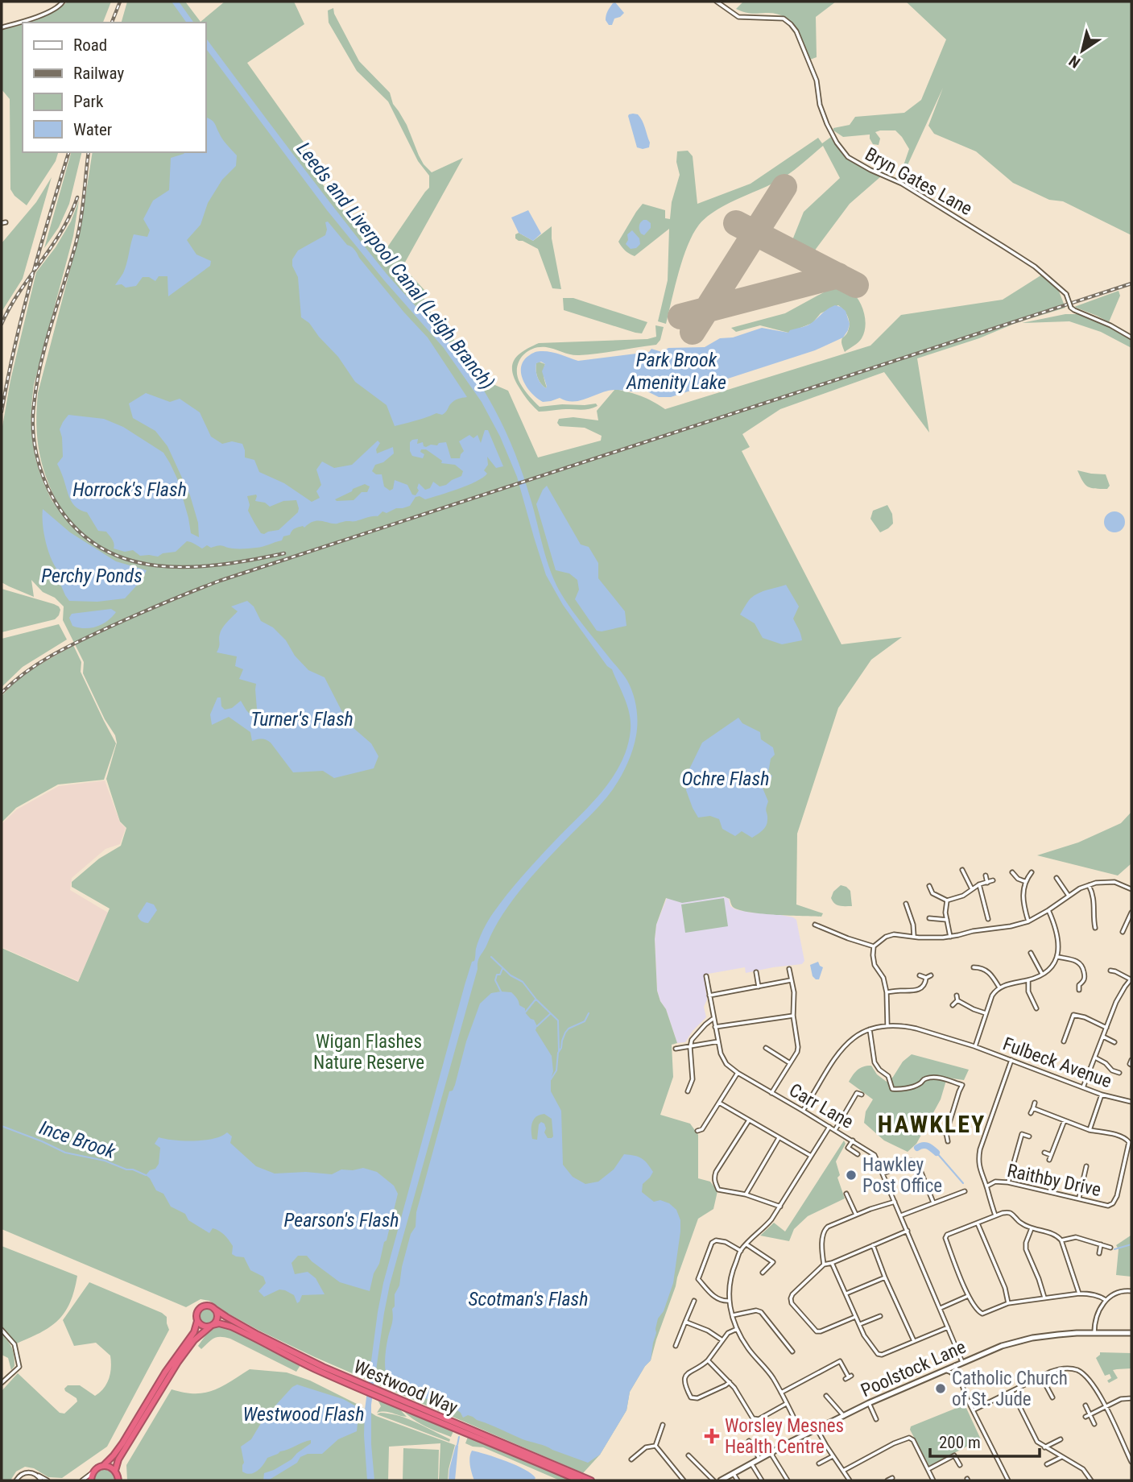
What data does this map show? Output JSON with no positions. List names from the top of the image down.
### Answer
{
  "streets": {
    "highway": ["Westwood Way"],
    "main road": ["Poolstock Lane"],
    "street": [
      "Bryn Gates Lane",
      "Fulbeck Avenue",
      "Carr Lane",
      "Raithby Drive"
    ]
  },
  "crossings": [
    ["Fulbeck Avenue", "Carr Lane"],
    ["Carr Lane", "Poolstock Lane"]
  ],
  "districts": ["HAWKLEY"],
  "water": [
    "Leeds and Liverpool Canal (Leigh Branch)",
    "Park Brook Amenity Lake",
    "Horrock's Flash",
    "Perchy Ponds",
    "Turner's Flash",
    "Ochre Flash",
    "Ince Brook",
    "Pearson's Flash",
    "Scotman's Flash",
    "Westwood Flash"
  ],
  "parks": ["Wigan Flashes Nature Reserve"],
  "places": {
    "other": ["Hawkley Post Office", "Catholic Church of St. Jude"],
    "health": ["Worsley Mesnes Health Centre"]
  },
  "legend": [
    "Road",
    "Railway",
    "Park",
    "Water"
  ],
  "scale_bar": "200 m",
  "north": "bottom left"
}
